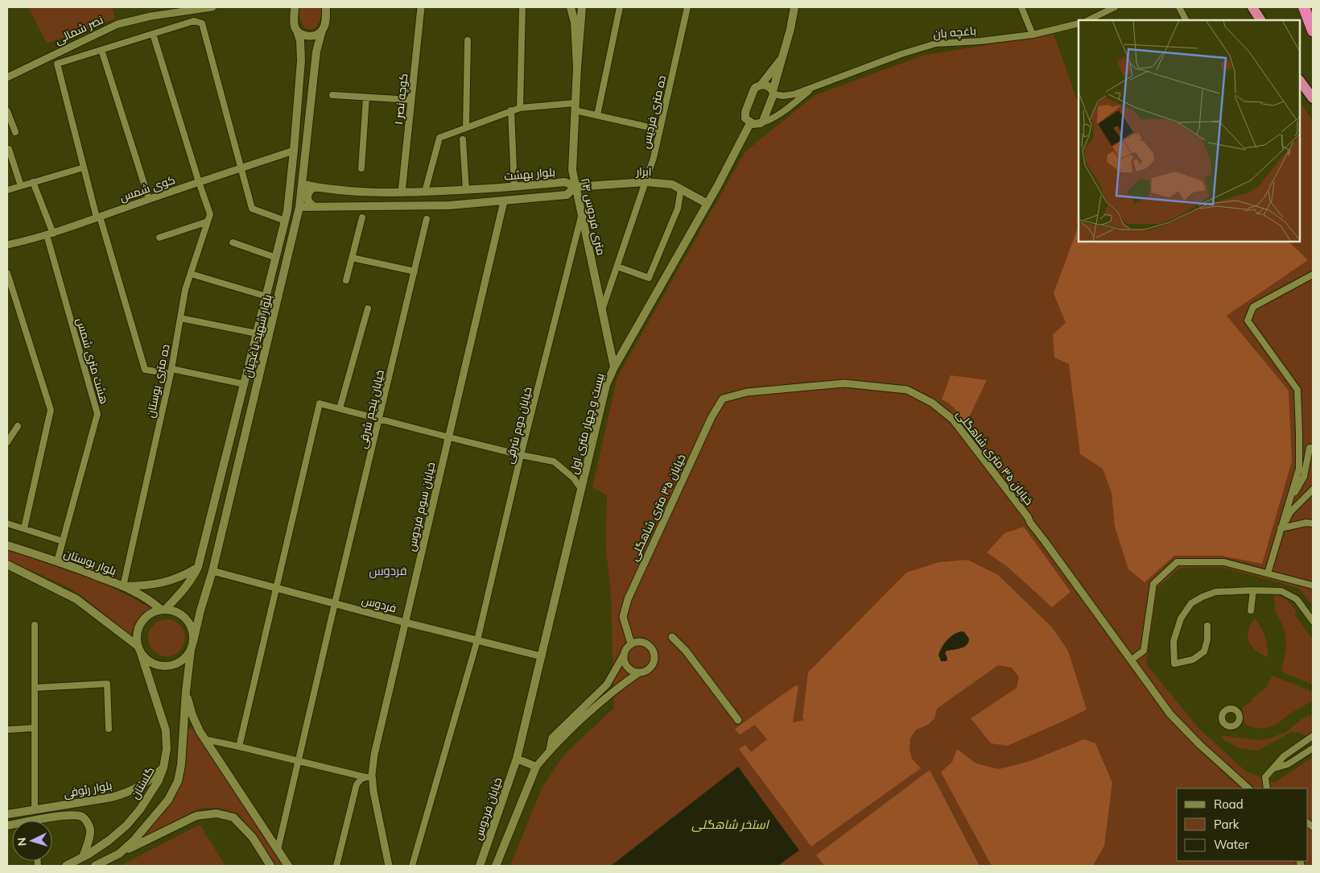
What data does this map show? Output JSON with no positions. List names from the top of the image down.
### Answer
{
  "streets": {
    "main road": [
      "ابرار",
      "بلوار بهشت",
      "۲۴ متری فردوس",
      "بلوار شهید یاغچیان",
      "بیست و چهار متری اول",
      "بلوار بوستان",
      "گلستان",
      "بلوار رئوفی",
      "خیابان فردوس"
    ],
    "street": [
      "نصر شمالی",
      "باغچه بان",
      "کوچه نصر ۱",
      "ده متری فردیس",
      "کوی شمس",
      "هشت متری شمس",
      "ده متری بوستان",
      "خیابان پنجم شرقی",
      "خیابان دوم شرقی",
      "خیابان ۳۵ متری شاهگلی",
      "خیابان سوم فردوس",
      "فردوس"
    ]
  },
  "crossings": [
    ["کوچه نصر ۱", "بلوار بهشت"],
    ["ده متری فردیس", "ابرار"],
    ["ده متری فردیس", "۲۴ متری فردوس"],
    ["ابرار", "بلوار بهشت"],
    ["ابرار", "۲۴ متری فردوس"],
    ["ابرار", "بیست و چهار متری اول"],
    ["بلوار بهشت", "۲۴ متری فردوس"],
    ["بلوار بهشت", "بلوار شهید یاغچیان"],
    ["کوی شمس", "بلوار شهید یاغچیان"],
    ["کوی شمس", "هشت متری شمس"],
    ["کوی شمس", "ده متری بوستان"],
    ["۲۴ متری فردوس", "بیست و چهار متری اول"],
    ["۲۴ متری فردوس", "خیابان دوم شرقی"],
    ["بلوار شهید یاغچیان", "بلوار بوستان"],
    ["بلوار شهید یاغچیان", "فردوس"],
    ["بلوار شهید یاغچیان", "گلستان"],
    ["هشت متری شمس", "بلوار بوستان"],
    ["ده متری بوستان", "بلوار بوستان"],
    ["خیابان پنجم شرقی", "فردوس"],
    ["بیست و چهار متری اول", "فردوس"],
    ["بیست و چهار متری اول", "خیابان فردوس"],
    ["خیابان دوم شرقی", "فردوس"],
    ["خیابان سوم فردوس", "فردوس"],
    ["بلوار بوستان", "گلستان"],
    ["گلستان", "بلوار رئوفی"]
  ],
  "districts": ["فردوس"],
  "water": ["استخر شاهگلی"],
  "legend": ["Road", "Park", "Water"],
  "north": "left"
}
